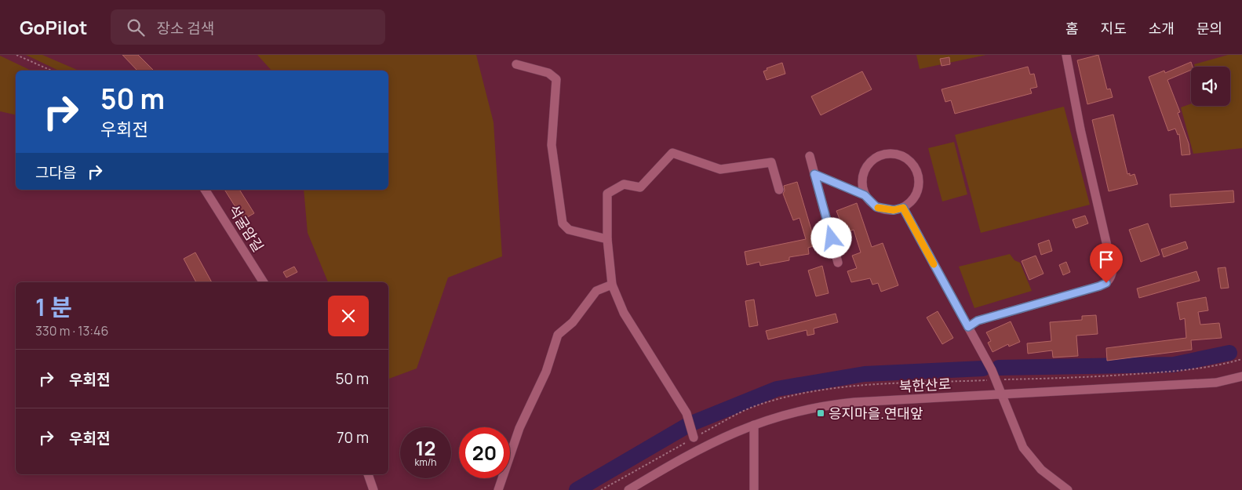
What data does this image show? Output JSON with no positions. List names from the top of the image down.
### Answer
{
  "streets": {
    "street": ["석굴암길", "북한산로"]
  },
  "places": {
    "transit": ["응지마을.연대앞"]
  },
  "page": {
    "header": "GoPilot",
    "search": "장소 검색",
    "nav": [
      "홈",
      "지도",
      "소개",
      "문의"
    ],
    "turn": ["50 m", "우회전"],
    "then": "그다음",
    "heading": ["1 분", "330 m · 13:46"],
    "list": [
      {
        "name": "우회전",
        "value": "50 m"
      },
      {
        "name": "우회전",
        "value": "70 m"
      }
    ],
    "speed": "12 km/h",
    "limit": "20"
  }
}
